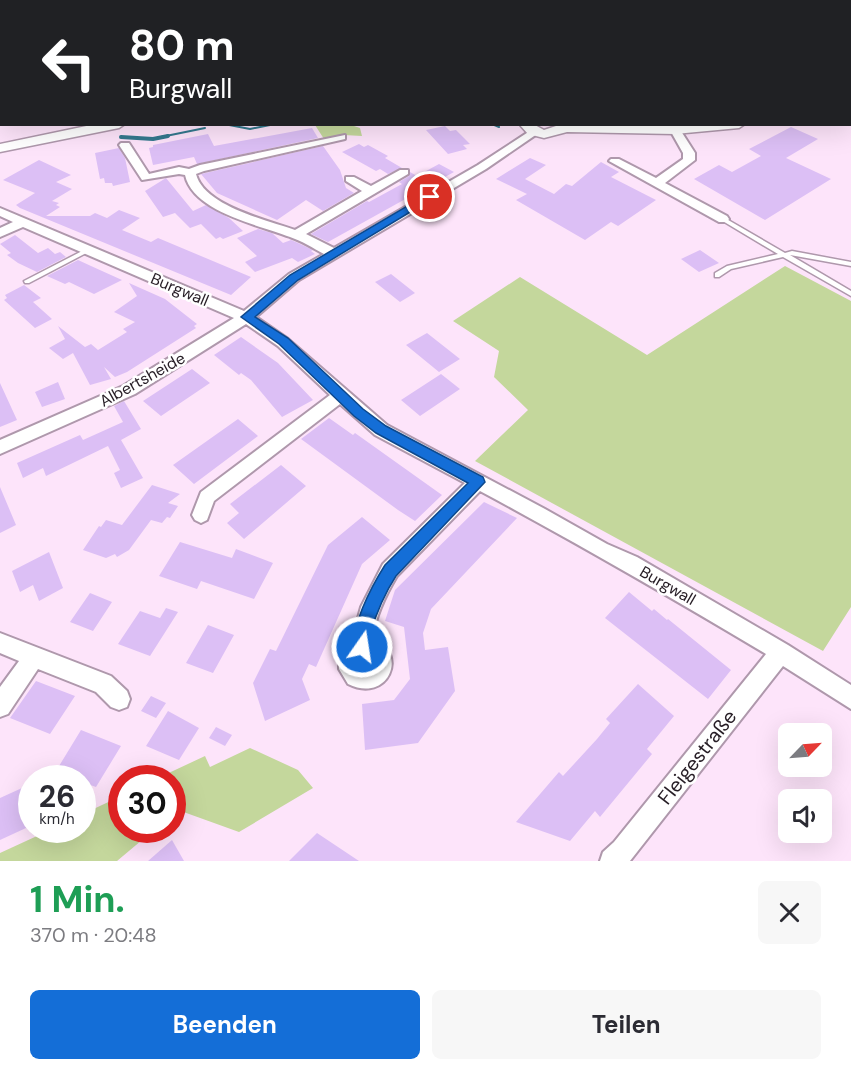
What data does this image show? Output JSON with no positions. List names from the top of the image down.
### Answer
{
  "streets": {
    "street": ["Burgwall", "Albertsheide", "Fleigestraße"]
  },
  "crossings": [
    ["Burgwall", "Albertsheide"],
    ["Burgwall", "Fleigestraße"]
  ],
  "north": "top right",
  "page": {
    "turn": ["80 m", "Burgwall"],
    "speed": "26 km/h",
    "limit": "30",
    "heading": ["1 Min.", "370 m · 20:48"],
    "buttons": ["Beenden", "Teilen"]
  }
}
